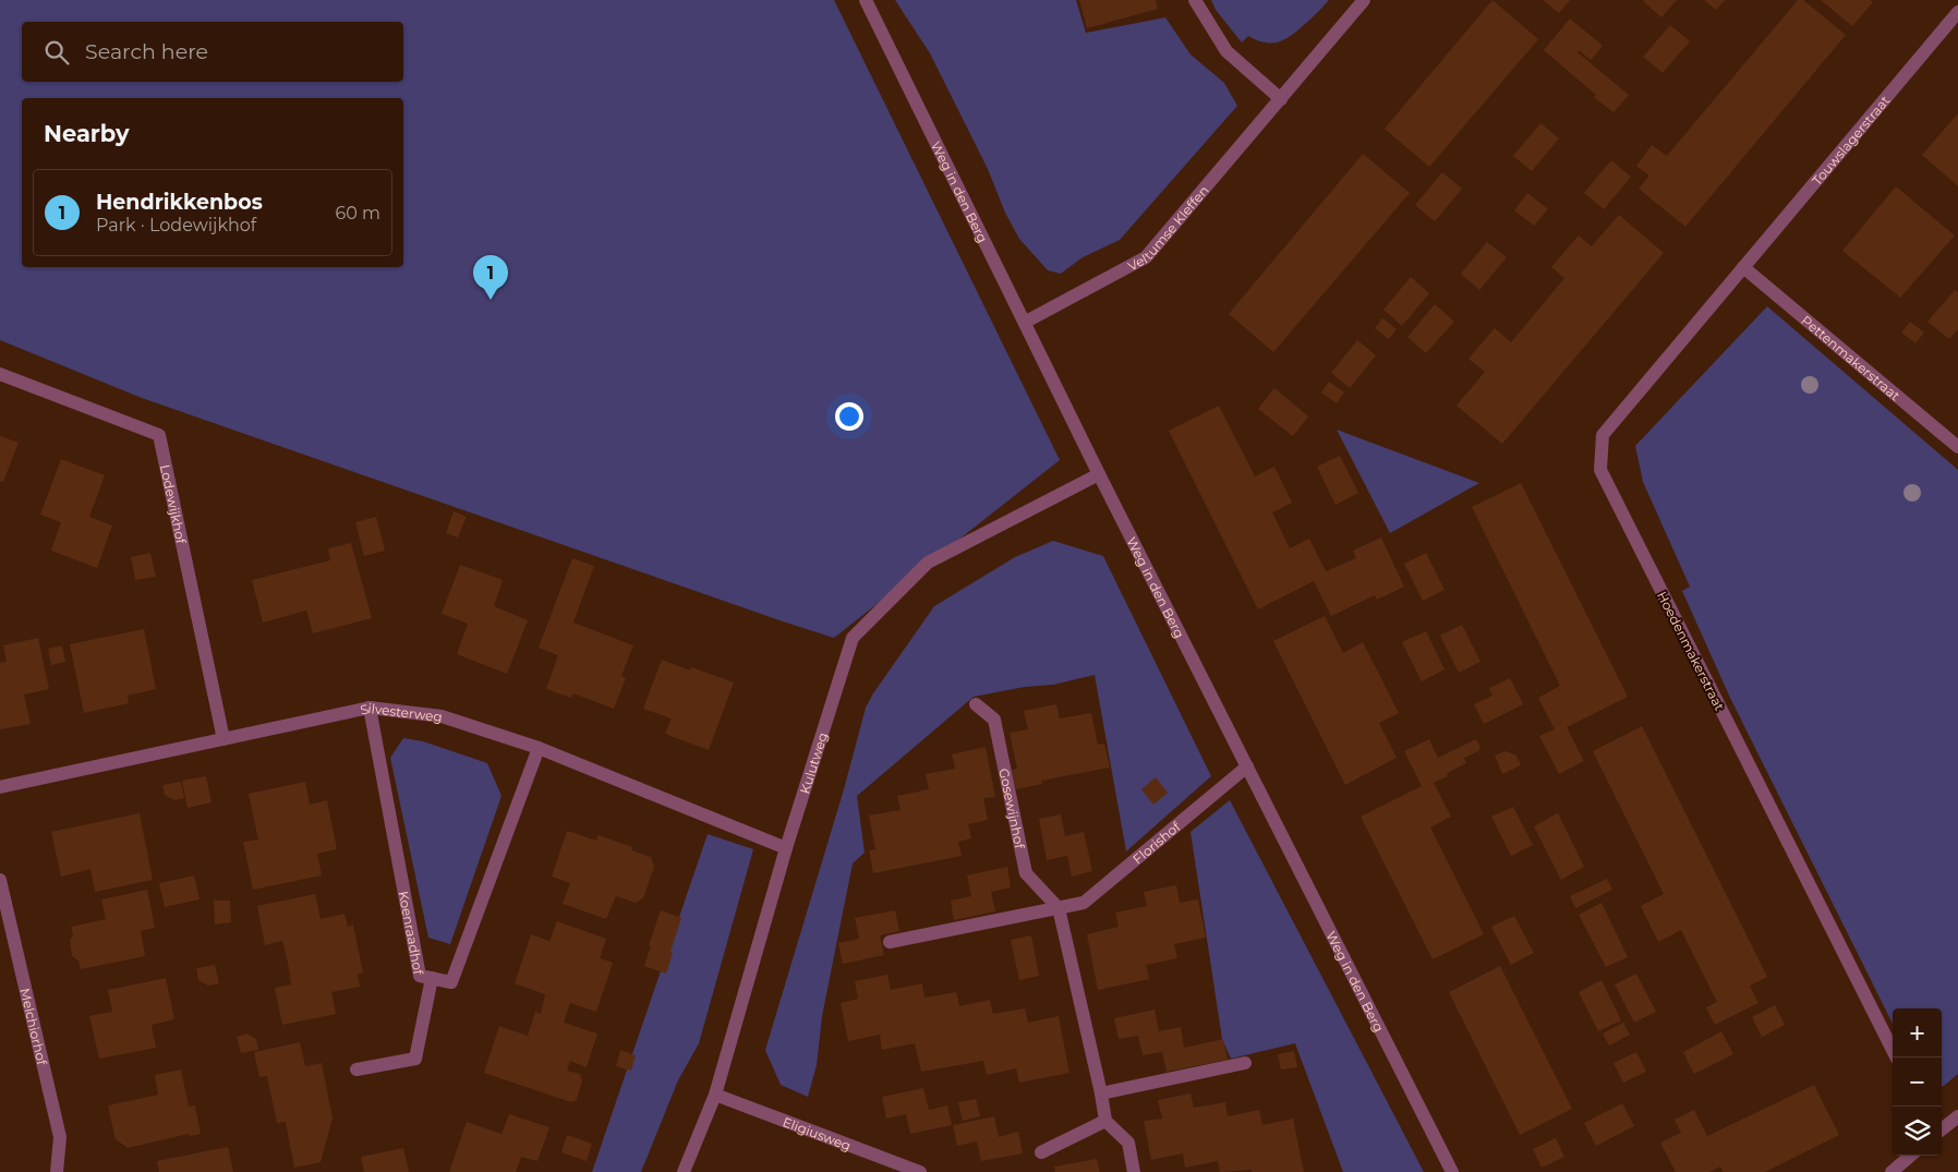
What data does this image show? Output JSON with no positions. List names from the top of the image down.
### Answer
{
  "streets": {
    "street": [
      "Touwslagerstraat",
      "Weg in den Berg",
      "Veltumse Kleffen",
      "Pettenmakerstraat",
      "Lodewijkhof",
      "Hoedenmakerstraat",
      "Silvesterweg",
      "Kulutweg",
      "Gosewijnhof",
      "Florishof",
      "Koenraadhof",
      "Melchiorhof",
      "Eligiusweg"
    ]
  },
  "crossings": [
    ["Touwslagerstraat", "Pettenmakerstraat"],
    ["Touwslagerstraat", "Hoedenmakerstraat"],
    ["Weg in den Berg", "Veltumse Kleffen"],
    ["Weg in den Berg", "Kulutweg"],
    ["Weg in den Berg", "Florishof"],
    ["Pettenmakerstraat", "Hoedenmakerstraat"],
    ["Lodewijkhof", "Silvesterweg"],
    ["Silvesterweg", "Kulutweg"],
    ["Silvesterweg", "Koenraadhof"],
    ["Kulutweg", "Eligiusweg"],
    ["Gosewijnhof", "Florishof"]
  ],
  "page": {
    "search": "Search here",
    "heading": "Nearby",
    "list": [
      {
        "mark": "1",
        "name": "Hendrikkenbos",
        "note": "Park · Lodewijkhof",
        "value": "60 m"
      }
    ],
    "pins": "1",
    "map_buttons": ["+", "−"]
  }
}
